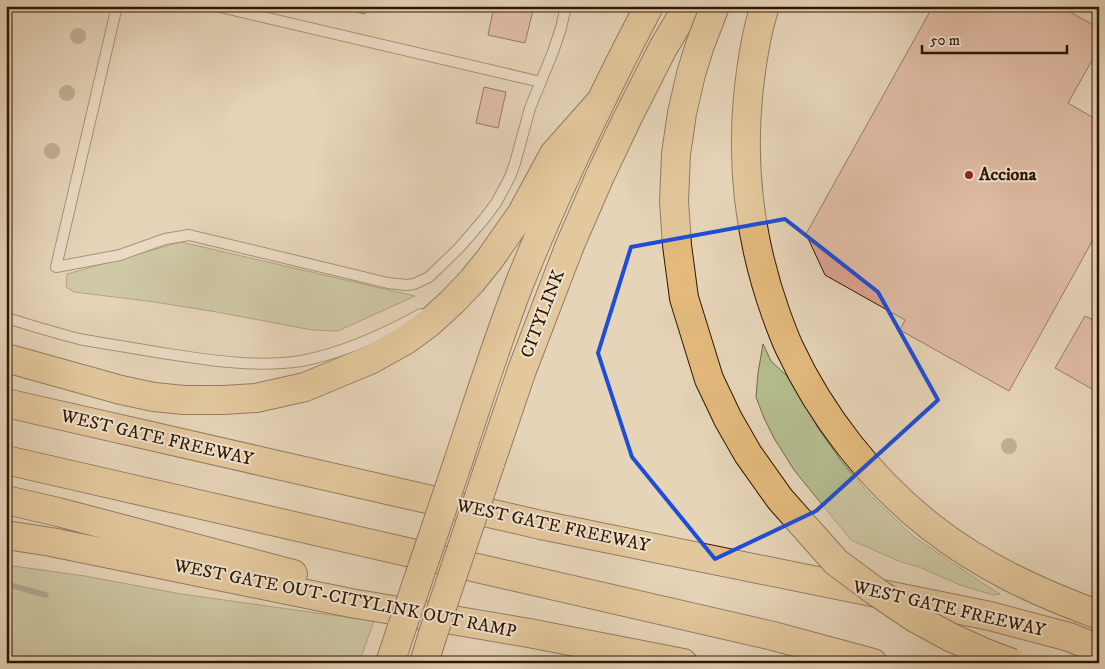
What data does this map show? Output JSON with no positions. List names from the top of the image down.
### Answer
{
  "streets": {
    "highway": ["CITYLINK", "WEST GATE FREEWAY", "WEST GATE OUT-CITYLINK OUT RAMP"]
  },
  "crossings": [
    ["CITYLINK", "WEST GATE OUT-CITYLINK OUT RAMP"]
  ],
  "places": ["Acciona"],
  "scale_bar": "50 m"
}
